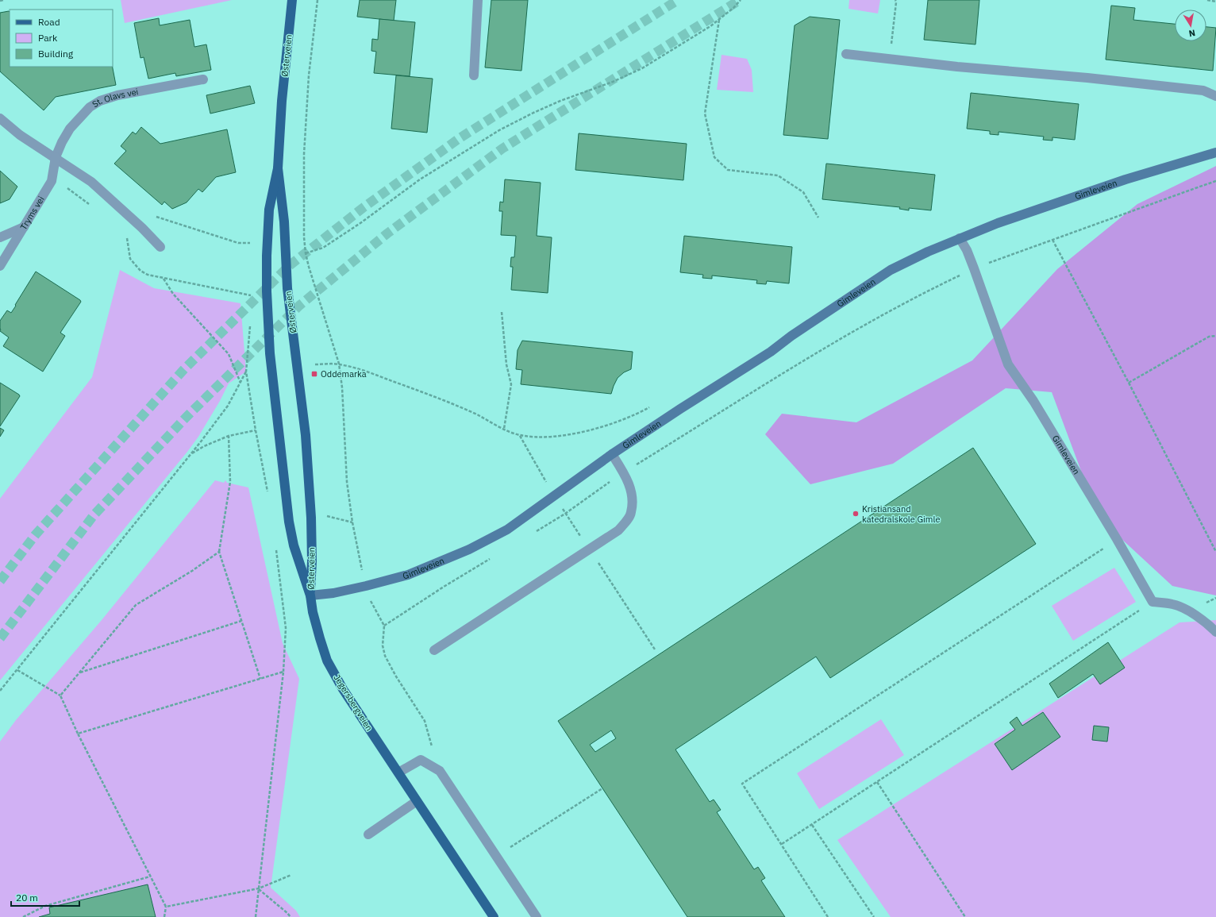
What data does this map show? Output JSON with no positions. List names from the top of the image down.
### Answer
{
  "streets": {
    "main road": ["Østerveien", "Jegersbergveien"],
    "street": ["St. Olavs vei", "Gimleveien", "Tryms vei"]
  },
  "crossings": [
    ["Østerveien", "Gimleveien"],
    ["Østerveien", "Jegersbergveien"],
    ["St. Olavs vei", "Tryms vei"],
    ["Gimleveien", "Jegersbergveien"]
  ],
  "places": {
    "transit": ["Oddemarka"],
    "other": ["Kristiansand katedralskole Gimle"]
  },
  "legend": ["Road", "Park", "Building"],
  "scale_bar": "20 m",
  "north": "bottom"
}
